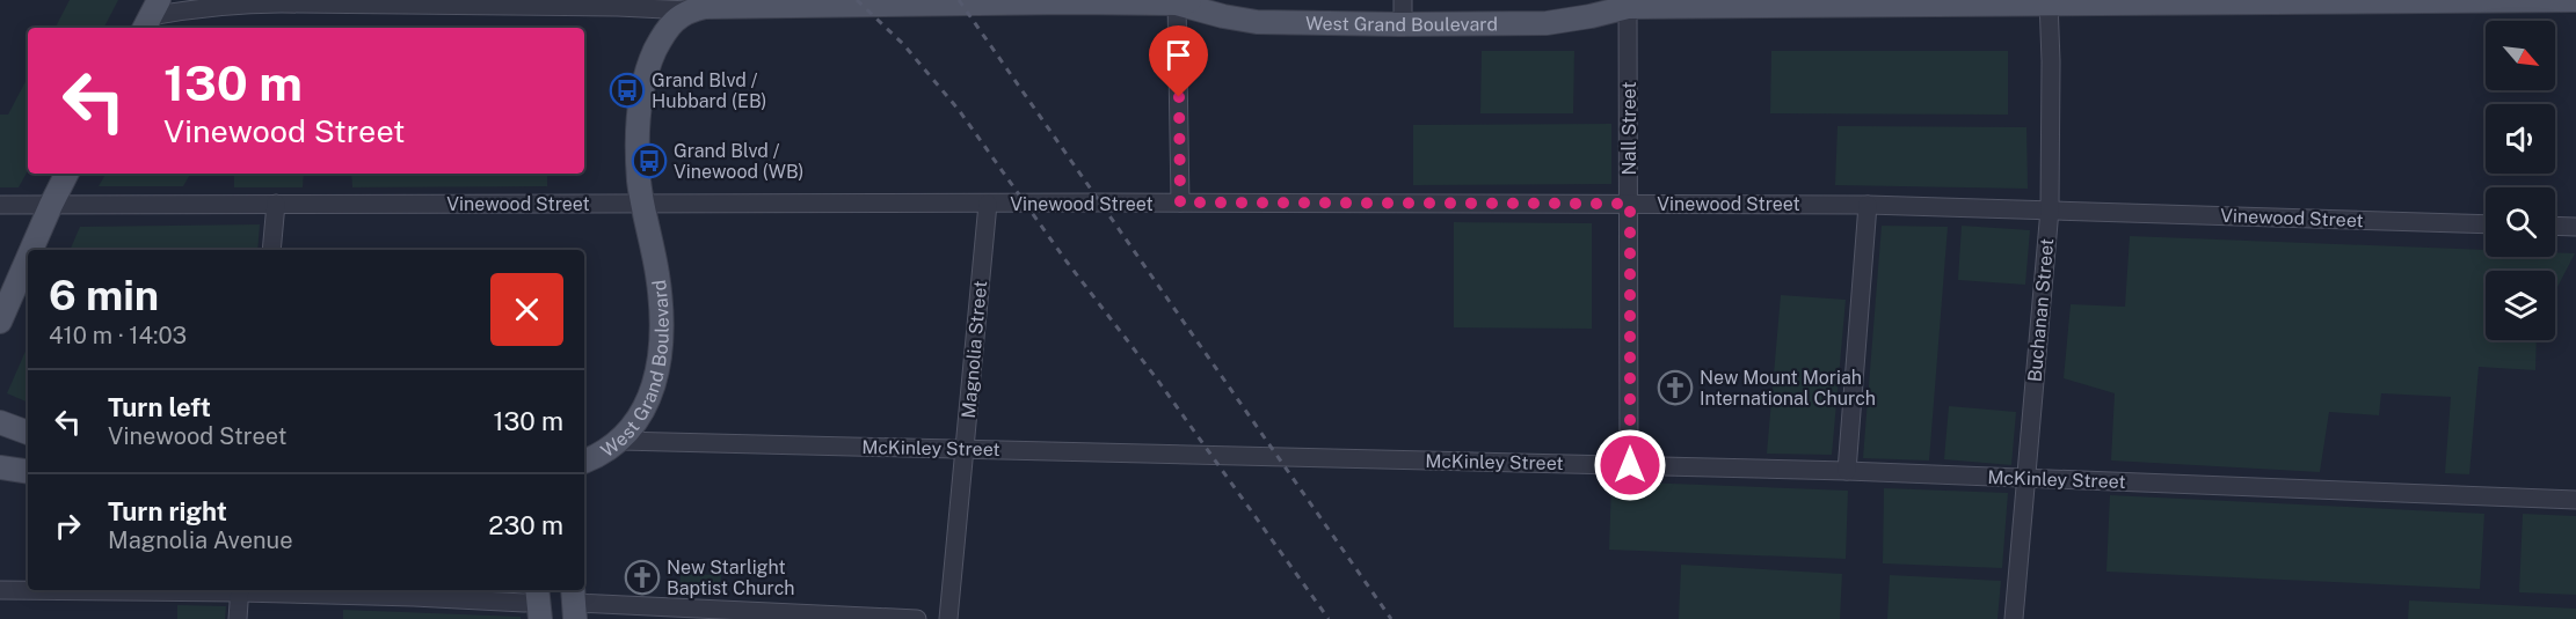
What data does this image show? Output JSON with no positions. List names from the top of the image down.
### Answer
{
  "streets": {
    "main road": ["West Grand Boulevard"],
    "street": [
      "Nall Street",
      "Vinewood Street",
      "Buchanan Street",
      "Magnolia Street",
      "McKinley Street"
    ]
  },
  "crossings": [
    ["West Grand Boulevard", "Nall Street"],
    ["West Grand Boulevard", "Vinewood Street"],
    ["West Grand Boulevard", "Buchanan Street"],
    ["West Grand Boulevard", "McKinley Street"],
    ["Nall Street", "Vinewood Street"],
    ["Nall Street", "McKinley Street"],
    ["Vinewood Street", "Buchanan Street"],
    ["Vinewood Street", "Magnolia Street"],
    ["Buchanan Street", "McKinley Street"],
    ["Magnolia Street", "McKinley Street"]
  ],
  "places": {
    "bus stop": ["Grand Blvd / Hubbard (EB)", "Grand Blvd / Vinewood (WB)"],
    "church": ["New Mount Moriah International Church", "New Starlight Baptist Church"]
  },
  "north": "bottom right",
  "page": {
    "turn": ["130 m", "Vinewood Street"],
    "heading": ["6 min", "410 m · 14:03"],
    "list": [
      {
        "name": "Turn left",
        "note": "Vinewood Street",
        "value": "130 m"
      },
      {
        "name": "Turn right",
        "note": "Magnolia Avenue",
        "value": "230 m"
      }
    ]
  }
}
